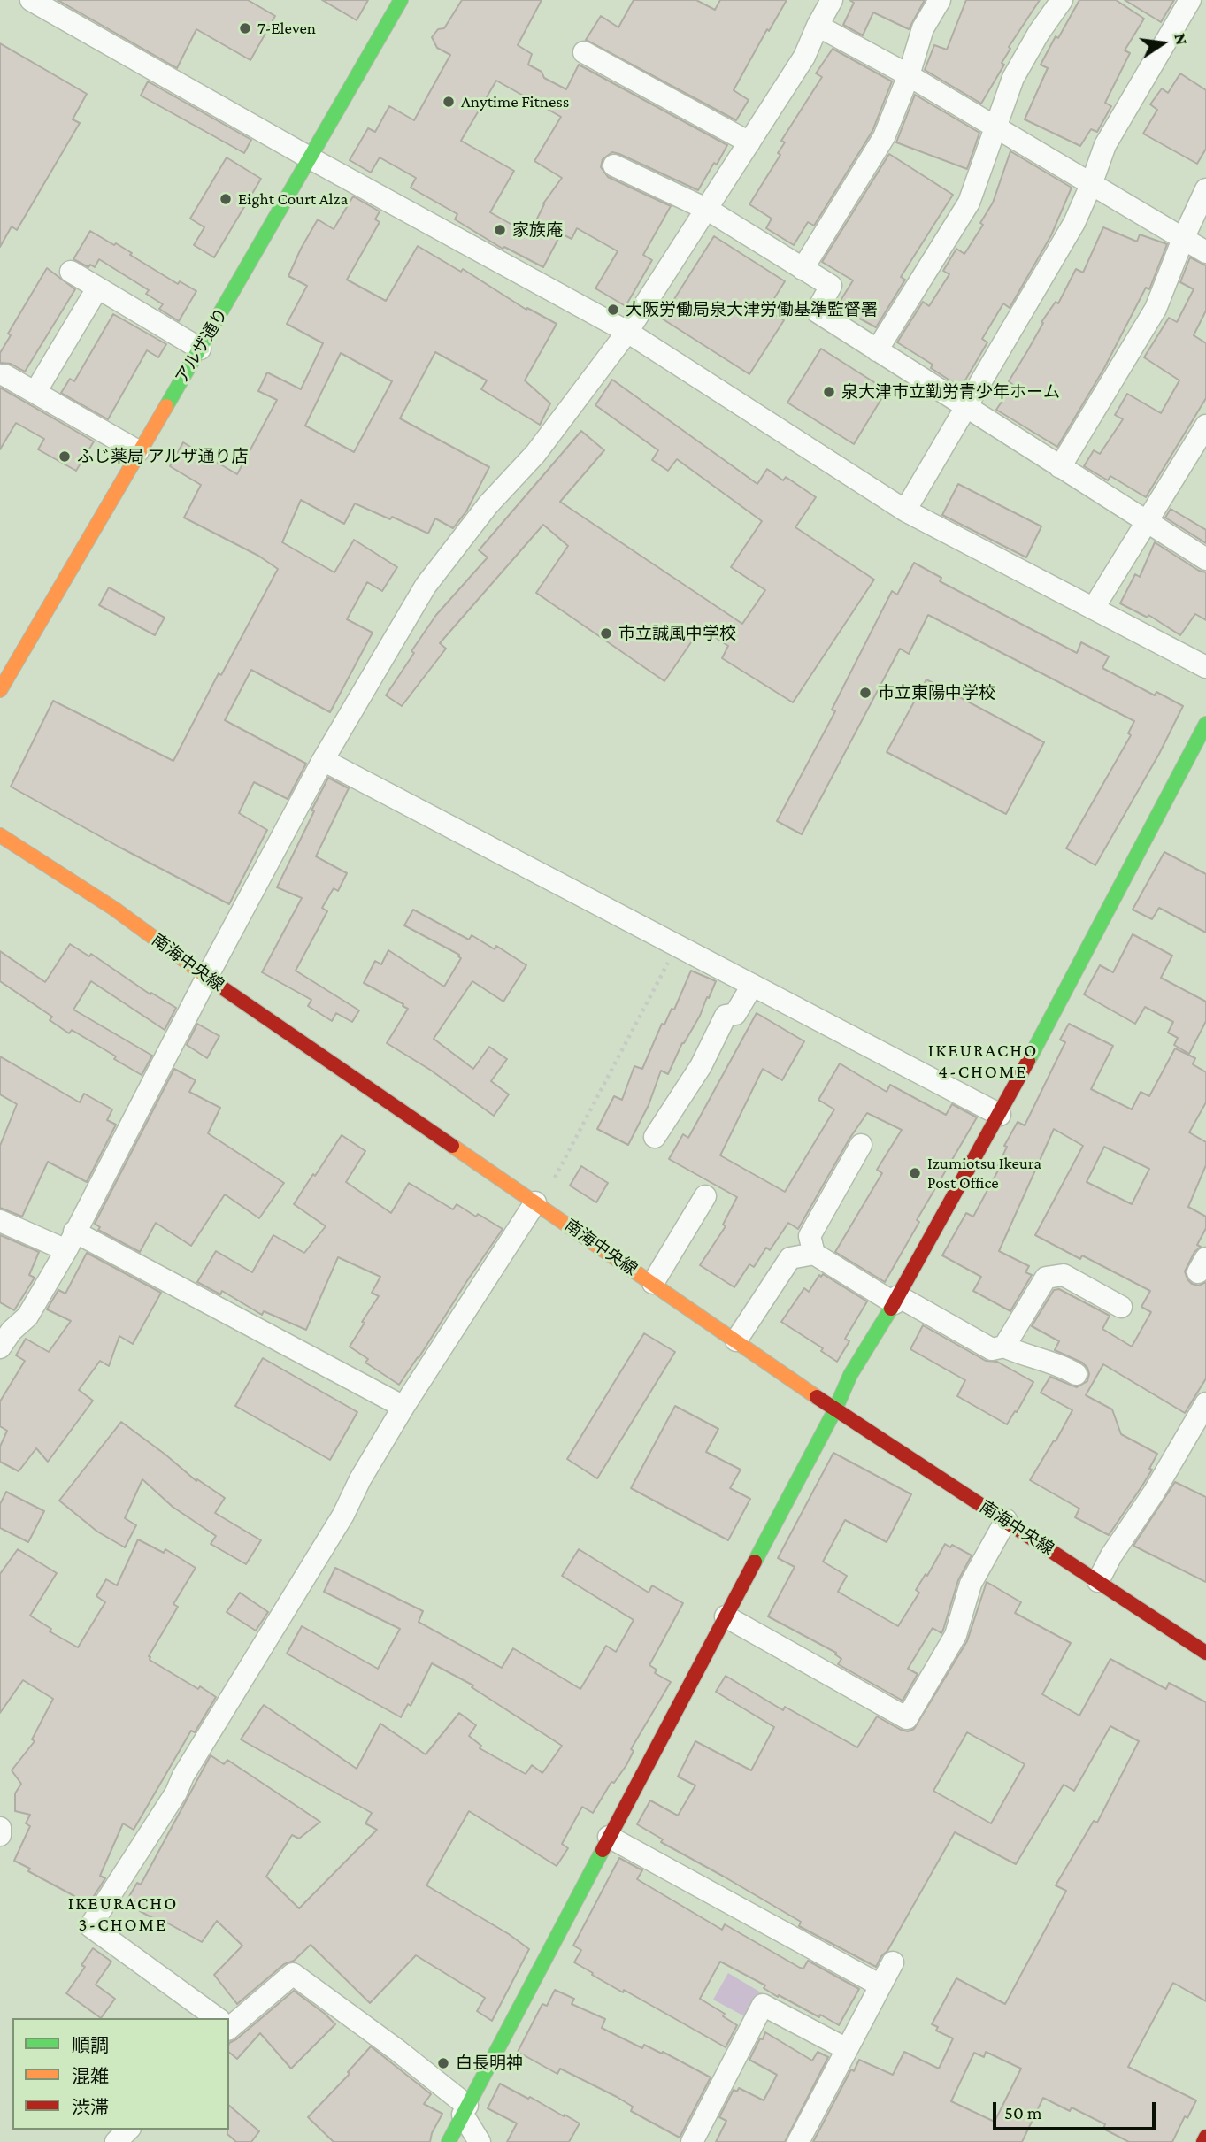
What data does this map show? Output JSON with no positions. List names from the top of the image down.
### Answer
{
  "streets": {
    "street": ["アルザ通り", "南海中央線"]
  },
  "districts": ["IKEURACHO 4-CHOME", "IKEURACHO 3-CHOME"],
  "places": [
    "7-Eleven",
    "Anytime Fitness",
    "Eight Court Alza",
    "家族庵",
    "大阪労働局泉大津労働基準監督署",
    "泉大津市立勤労青少年ホーム",
    "ふじ薬局 アルザ通り店",
    "市立誠風中学校",
    "市立東陽中学校",
    "Izumiotsu Ikeura Post Office",
    "白長明神"
  ],
  "legend": ["順調", "混雑", "渋滞"],
  "scale_bar": "50 m",
  "north": "right"
}
